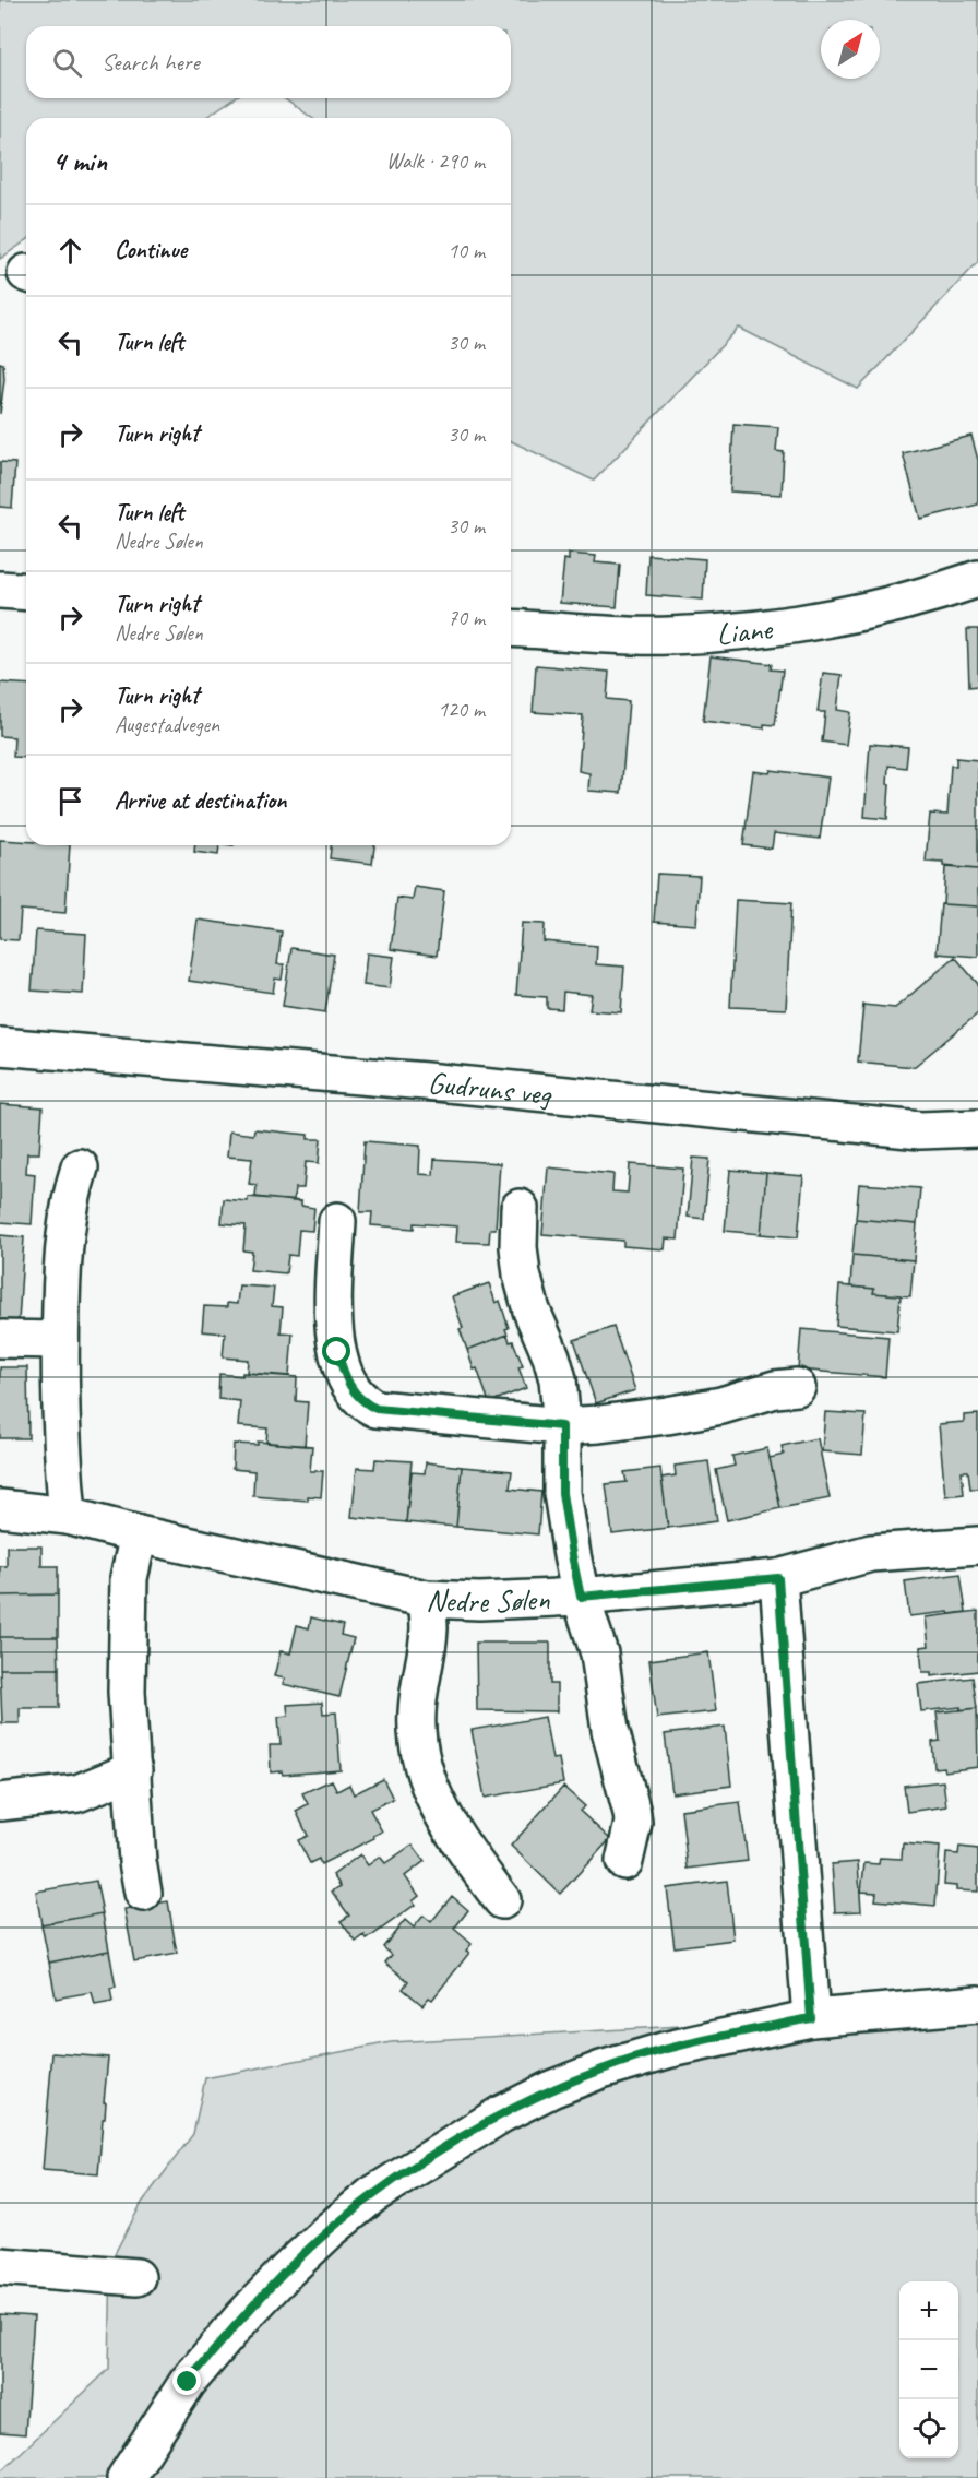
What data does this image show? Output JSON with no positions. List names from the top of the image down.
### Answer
{
  "streets": {
    "street": ["Liane", "Gudruns veg", "Nedre Sølen"]
  },
  "north": "top right",
  "page": {
    "search": "Search here",
    "heading": ["4 min", "Walk · 290 m"],
    "list": [
      ["Continue", "10 m"],
      ["Turn left", "30 m"],
      ["Turn right", "30 m"],
      ["Turn left", "Nedre Sølen", "30 m"],
      ["Turn right", "Nedre Sølen", "70 m"],
      ["Turn right", "Augestadvegen", "120 m"],
      "Arrive at destination"
    ],
    "map_buttons": ["+", "−"]
  }
}
